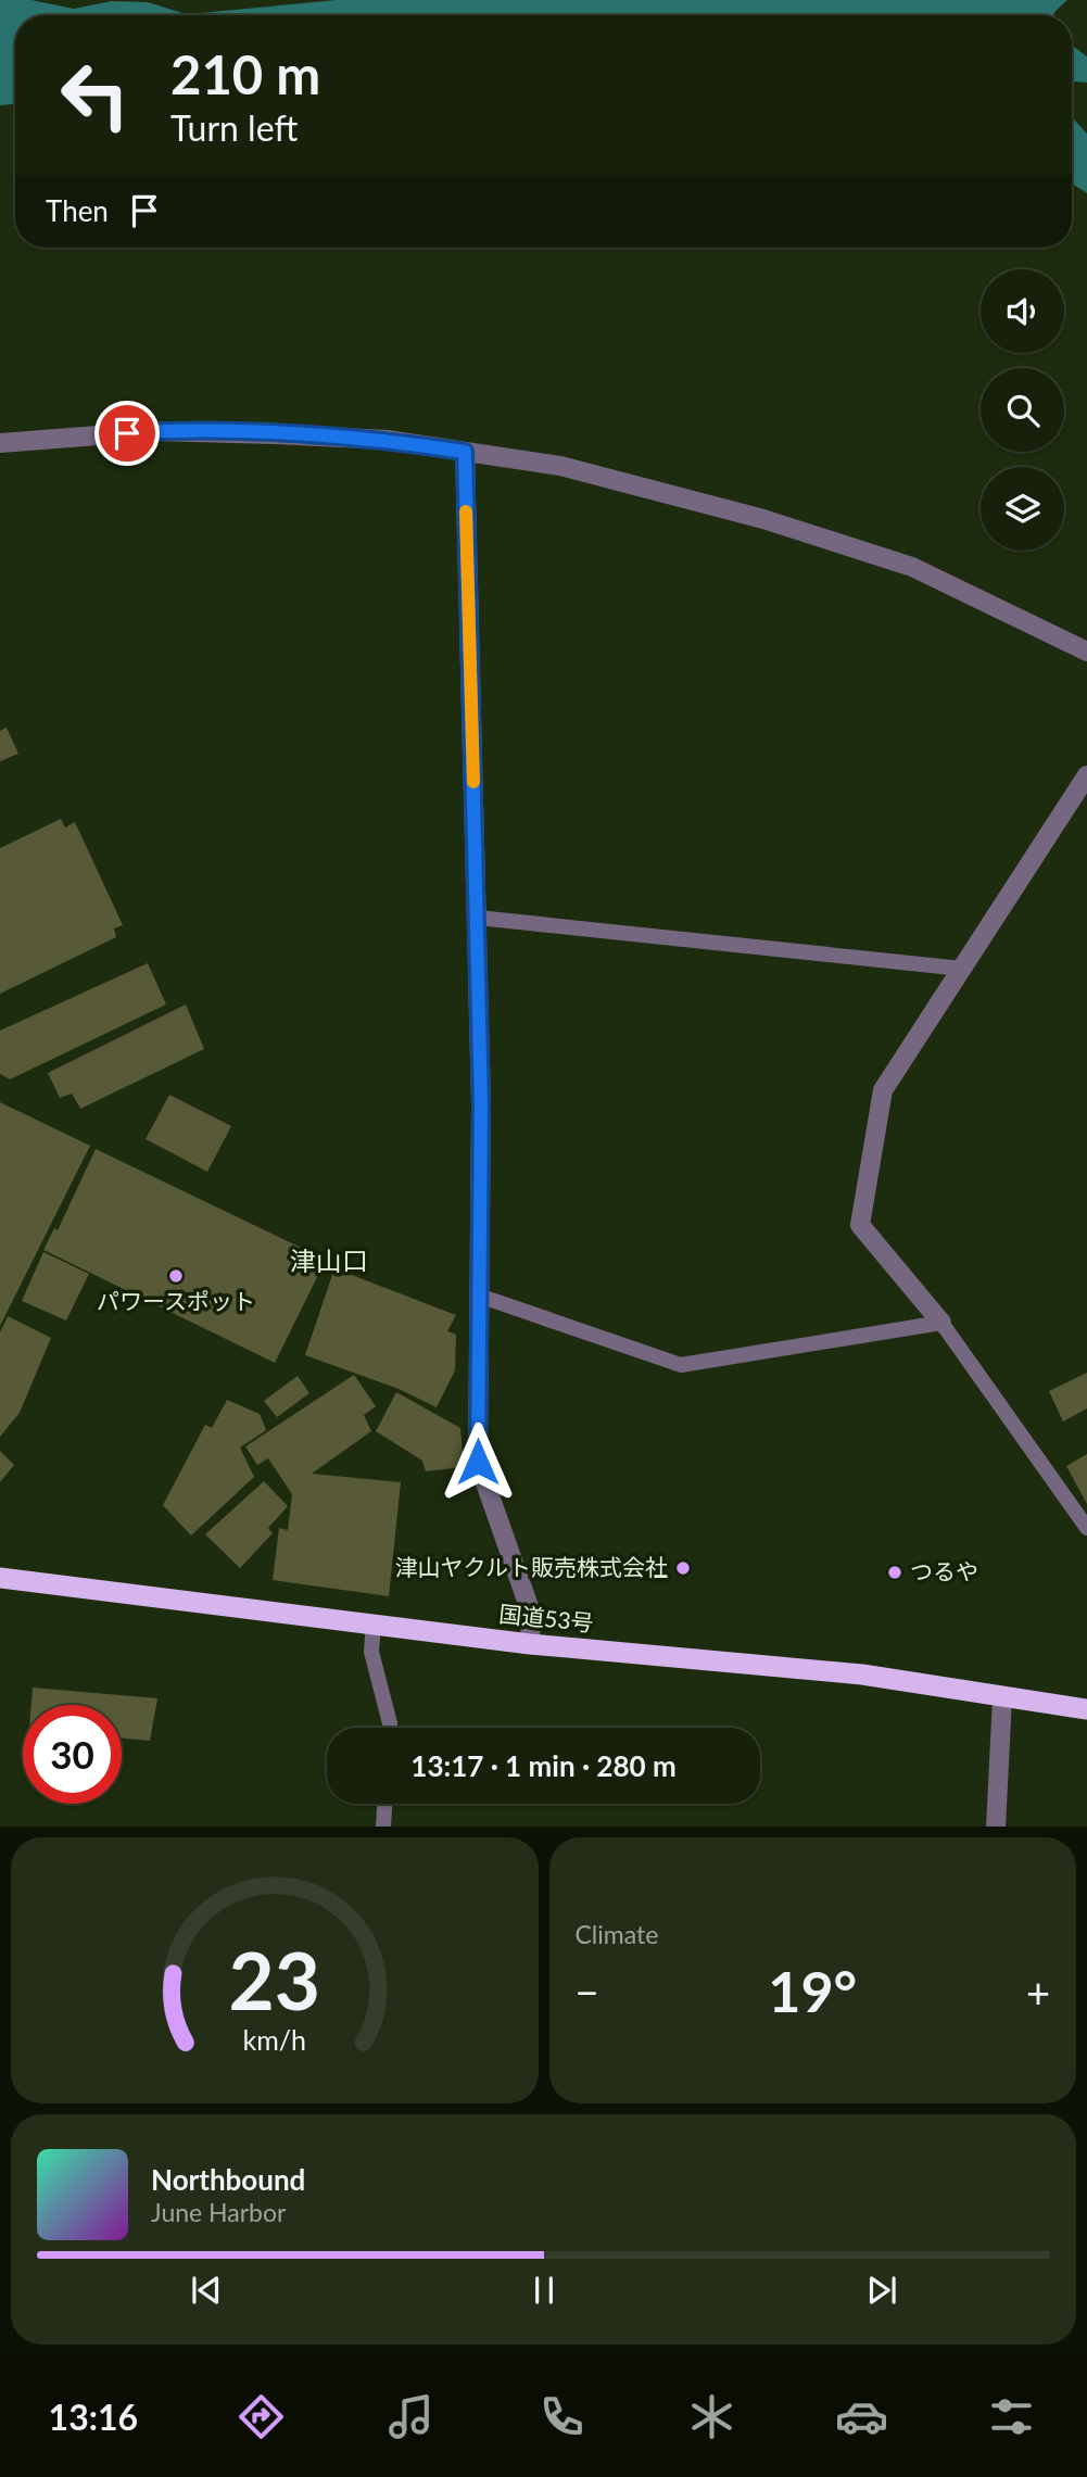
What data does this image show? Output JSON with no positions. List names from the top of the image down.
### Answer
{
  "streets": {
    "highway": ["国道53号"]
  },
  "districts": ["津山口"],
  "places": ["パワースポット", "津山ヤクルト販売株式会社", "つるや"],
  "page": {
    "turn": ["210 m", "Turn left"],
    "then": "Then",
    "limit": "30",
    "trip": "13:17 · 1 min · 280 m",
    "tile": "Climate",
    "heat": ["−", "19°", "+"],
    "song": ["Northbound", "June Harbor"],
    "tabs": "13:16",
    "gauge": ["23", "km/h"]
  }
}
